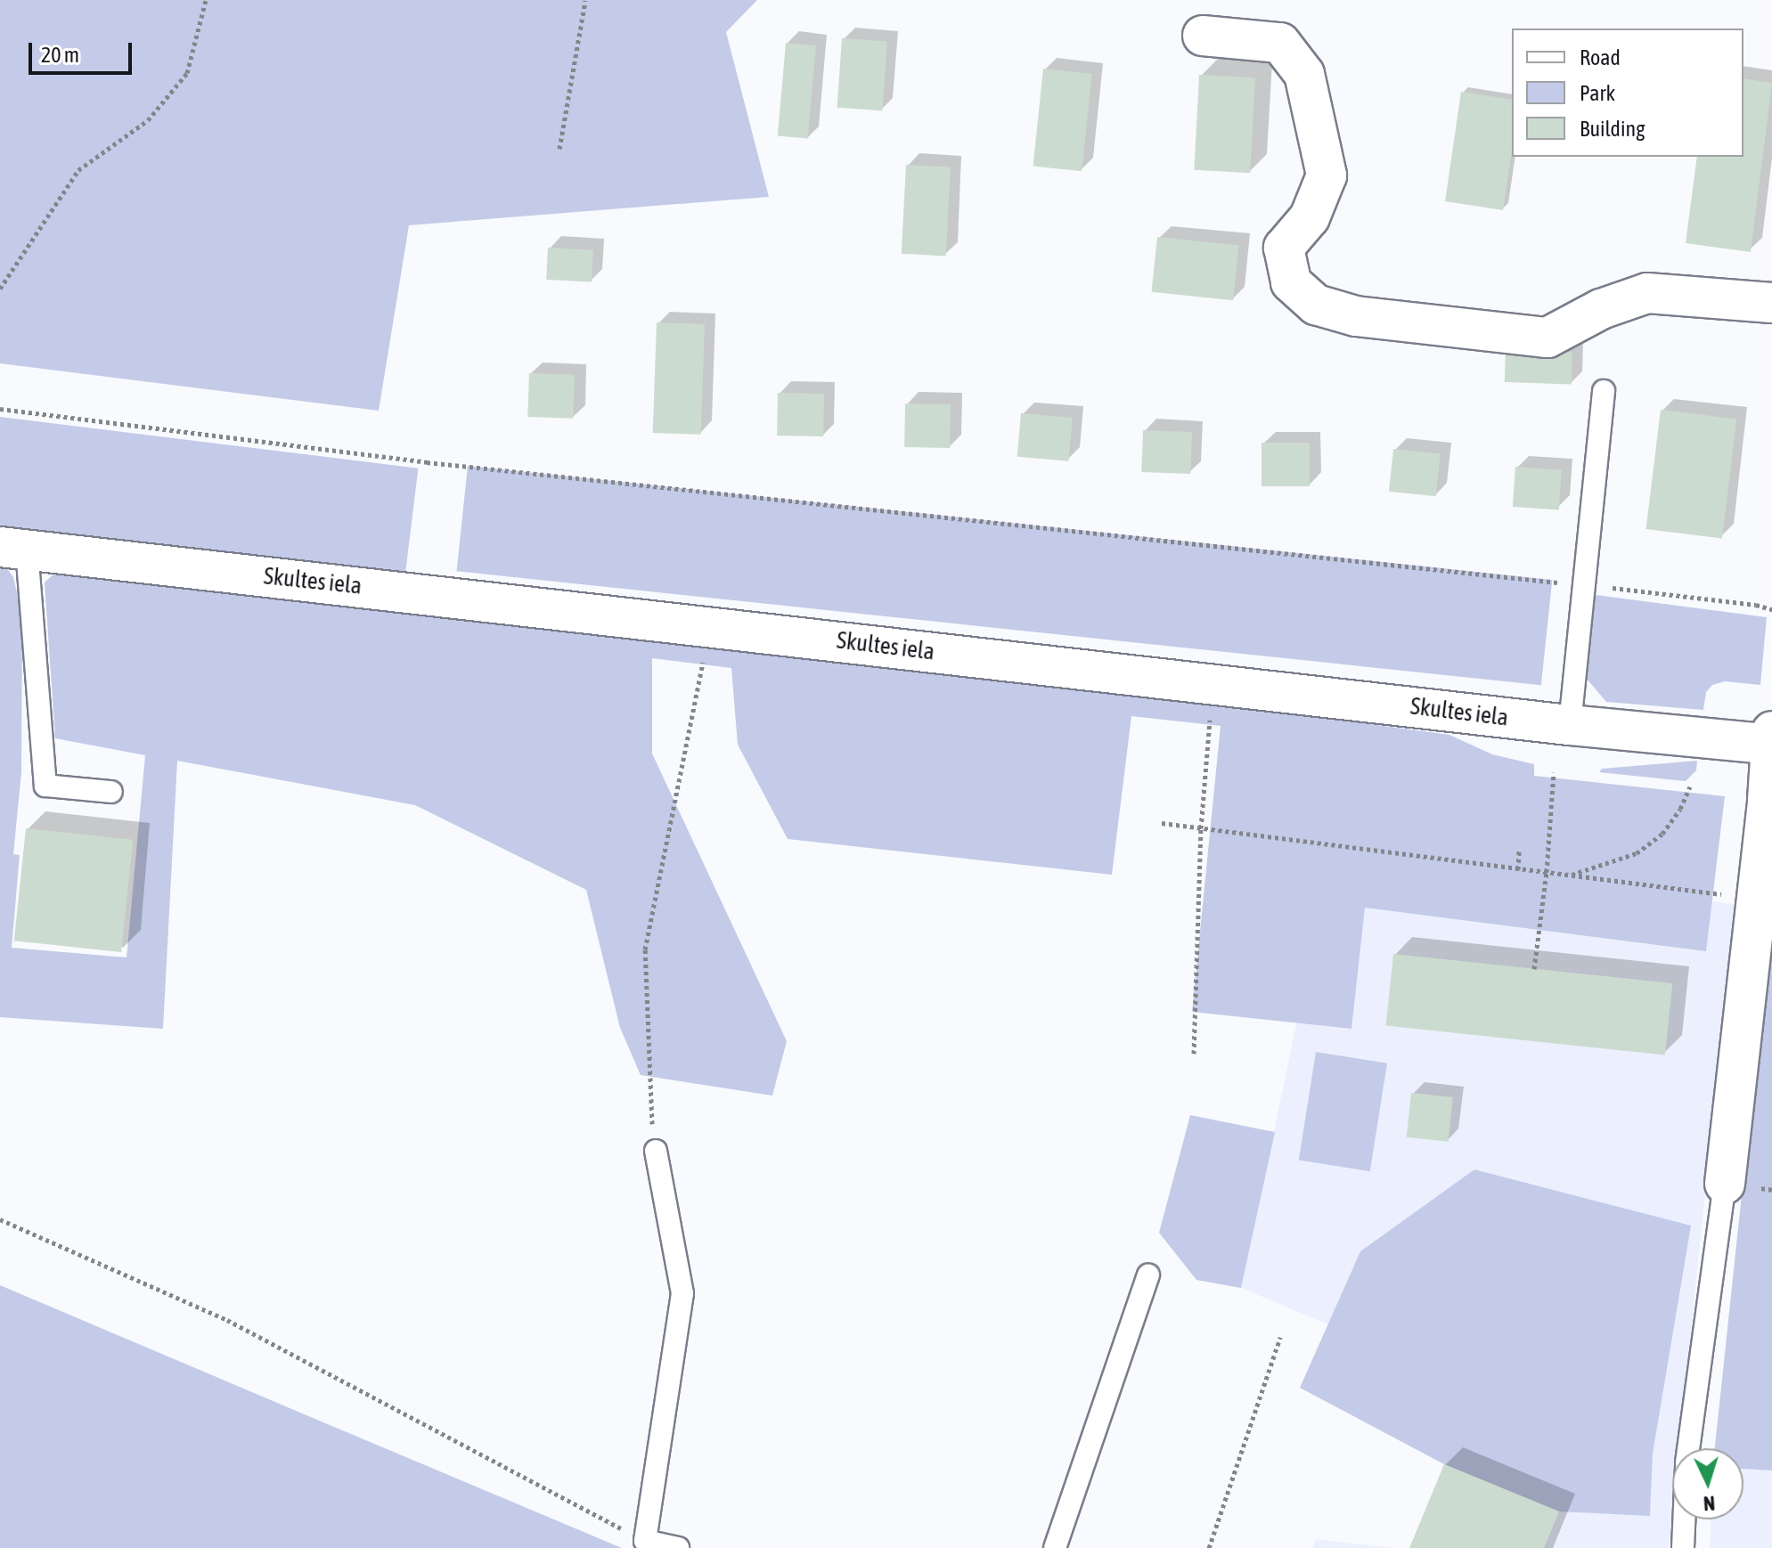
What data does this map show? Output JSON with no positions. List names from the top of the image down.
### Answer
{
  "streets": {
    "main road": ["Skultes iela"]
  },
  "legend": ["Road", "Park", "Building"],
  "scale_bar": "20 m",
  "north": "bottom"
}
